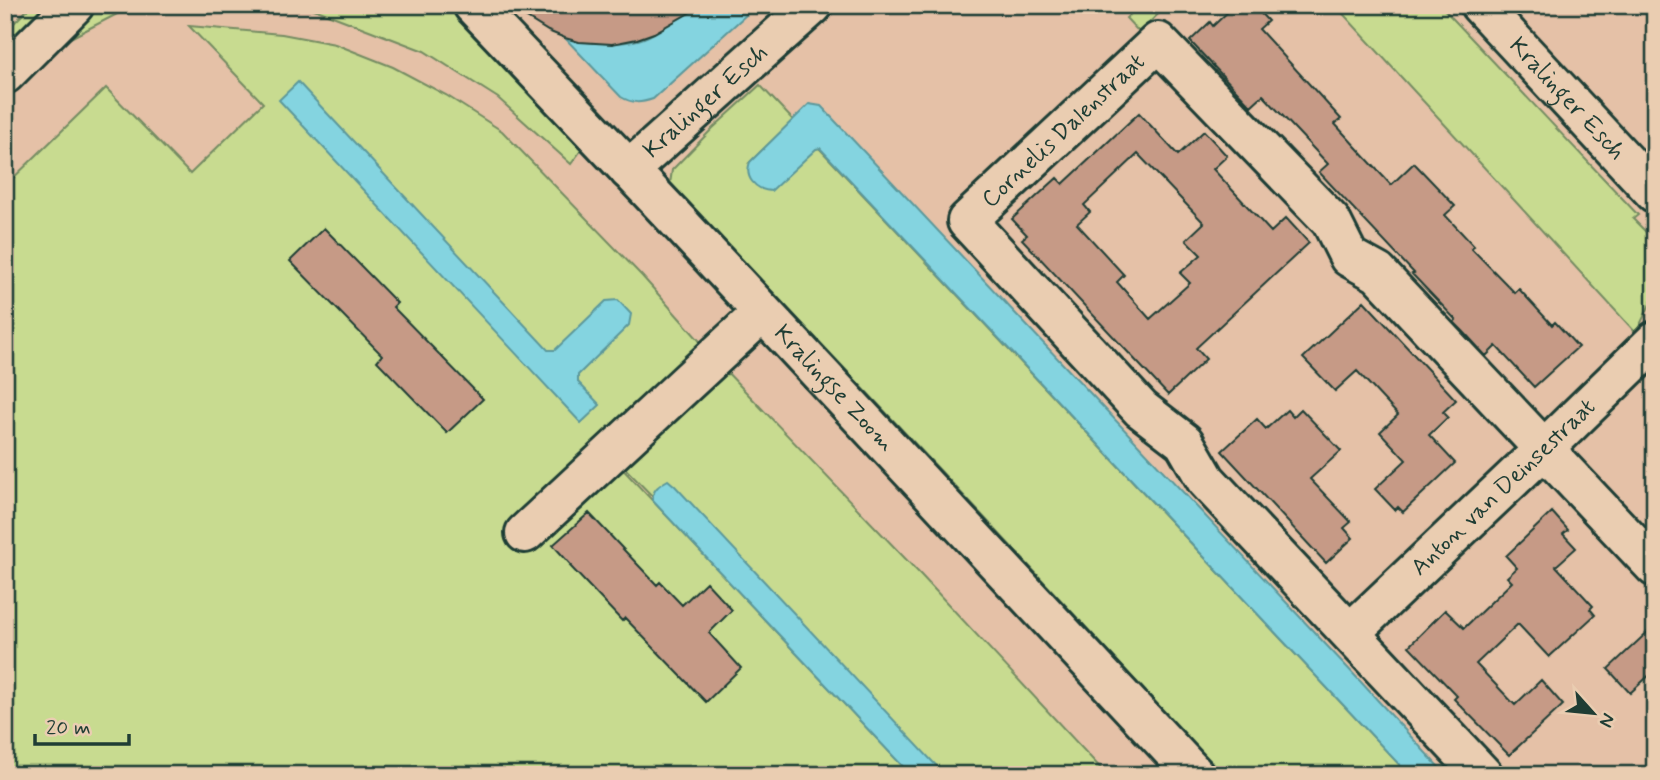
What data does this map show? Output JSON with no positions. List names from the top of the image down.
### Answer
{
  "streets": {
    "street": [
      "Kralinger Esch",
      "Cornelis Dalenstraat",
      "Kralingse Zoom",
      "Anton van Deinsestraat"
    ]
  },
  "crossings": [
    ["Kralinger Esch", "Kralingse Zoom"],
    ["Cornelis Dalenstraat", "Anton van Deinsestraat"]
  ],
  "scale_bar": "20 m",
  "north": "bottom right"
}
